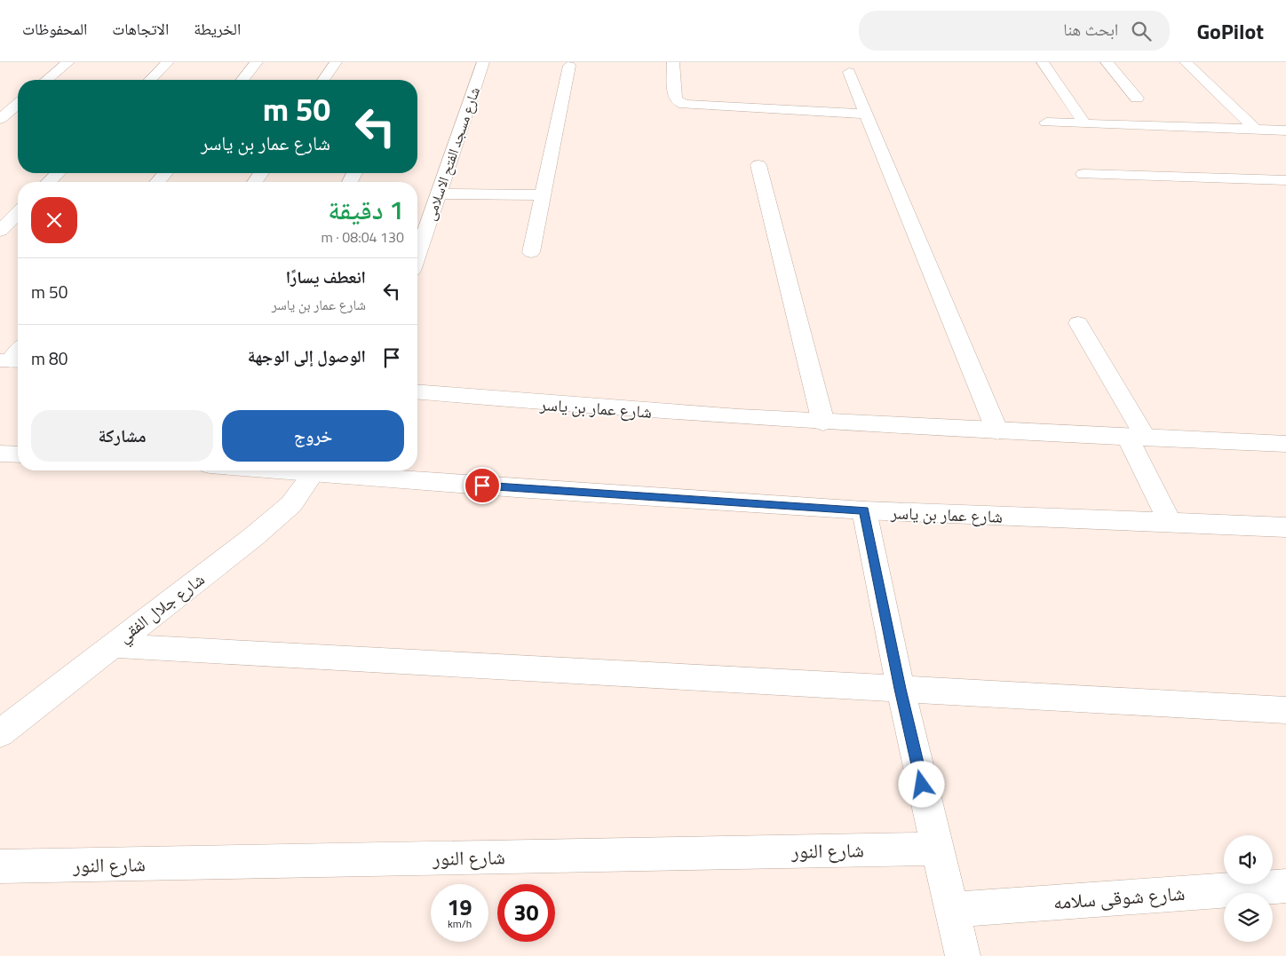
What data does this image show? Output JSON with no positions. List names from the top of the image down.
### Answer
{
  "streets": {
    "street": [
      "شارع مسجد الفتح الاسلامى",
      "شارع عمار بن ياسر",
      "شارع جلال الفقي",
      "شارع النور",
      "شارع شوقى سلامه"
    ]
  },
  "page": {
    "header": "GoPilot",
    "search": "ابحث هنا",
    "nav": ["الخريطة", "الاتجاهات", "المحفوظات"],
    "turn": ["50 m", "شارع عمار بن ياسر"],
    "heading": ["1 دقيقة", "130 m · 08:04"],
    "list": [
      {
        "name": "انعطف يسارًا",
        "note": "شارع عمار بن ياسر",
        "value": "50 m"
      },
      {
        "name": "الوصول إلى الوجهة",
        "value": "80 m"
      }
    ],
    "buttons": ["خروج", "مشاركة"],
    "speed": "19 km/h",
    "limit": "30"
  }
}
